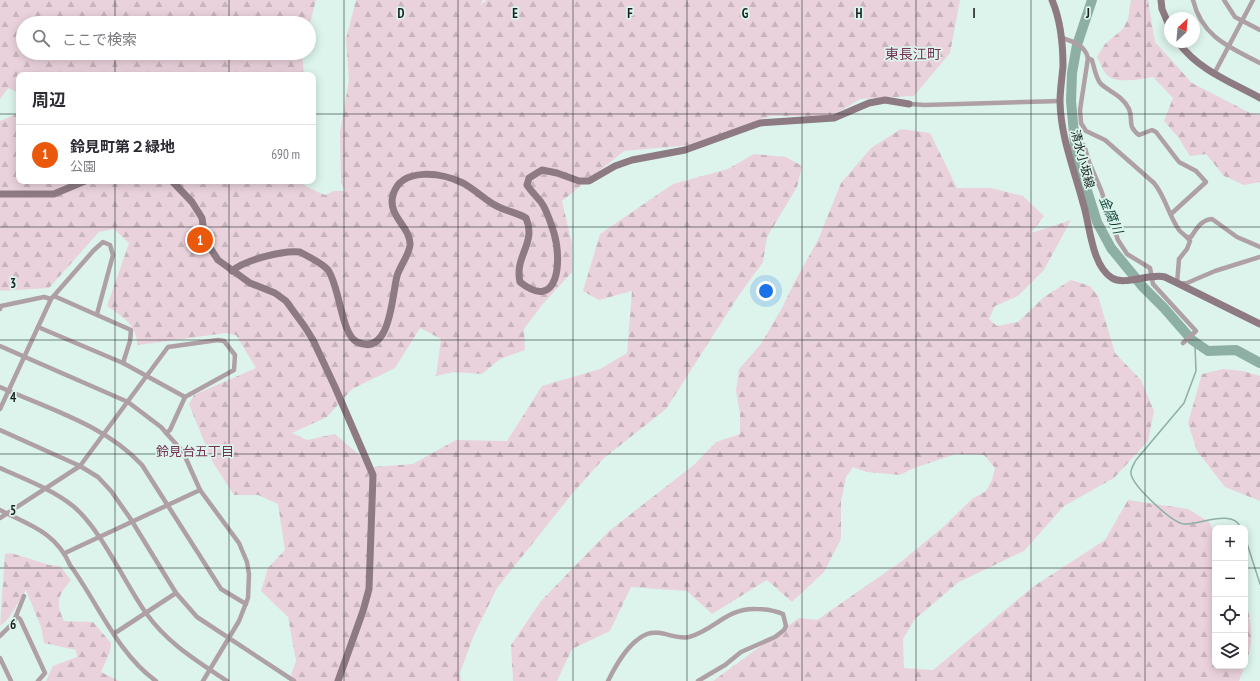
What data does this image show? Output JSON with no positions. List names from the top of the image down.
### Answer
{
  "streets": {
    "street": ["清水小坂線"]
  },
  "districts": ["東長江町", "鈴見台五丁目"],
  "water": ["金腐川"],
  "north": "top right",
  "page": {
    "search": "ここで検索",
    "heading": "周辺",
    "list": [
      {
        "mark": "1",
        "name": "鈴見町第２緑地",
        "note": "公園",
        "value": "690 m"
      }
    ],
    "pins": "1",
    "map_buttons": ["+", "−"]
  },
  "grid": {
    "columns": [
      "D",
      "E",
      "F",
      "G",
      "H",
      "I",
      "J"
    ],
    "rows": [
      "3",
      "4",
      "5",
      "6"
    ]
  }
}
